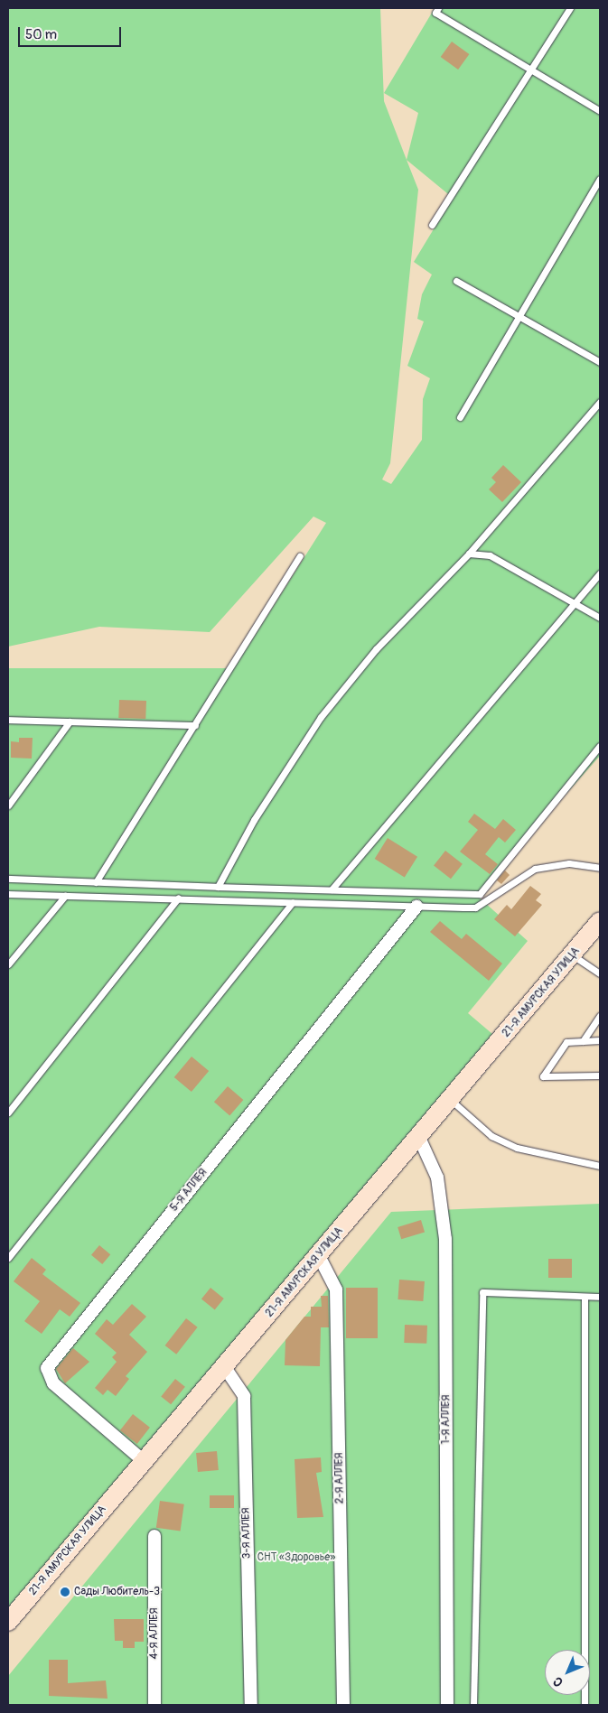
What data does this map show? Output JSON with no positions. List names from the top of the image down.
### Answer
{
  "streets": {
    "main road": ["21-Я АМУРСКАЯ УЛИЦА"],
    "street": [
      "5-Я АЛЛЕЯ",
      "1-Я АЛЛЕЯ",
      "2-Я АЛЛЕЯ",
      "3-Я АЛЛЕЯ",
      "4-Я АЛЛЕЯ"
    ]
  },
  "crossings": [
    ["21-Я АМУРСКАЯ УЛИЦА", "5-Я АЛЛЕЯ"],
    ["21-Я АМУРСКАЯ УЛИЦА", "1-Я АЛЛЕЯ"],
    ["21-Я АМУРСКАЯ УЛИЦА", "2-Я АЛЛЕЯ"],
    ["21-Я АМУРСКАЯ УЛИЦА", "3-Я АЛЛЕЯ"]
  ],
  "parks": ["СНТ «Здоровье»"],
  "places": ["Сады Любитель-3"],
  "scale_bar": "50 m",
  "north": "bottom left"
}
